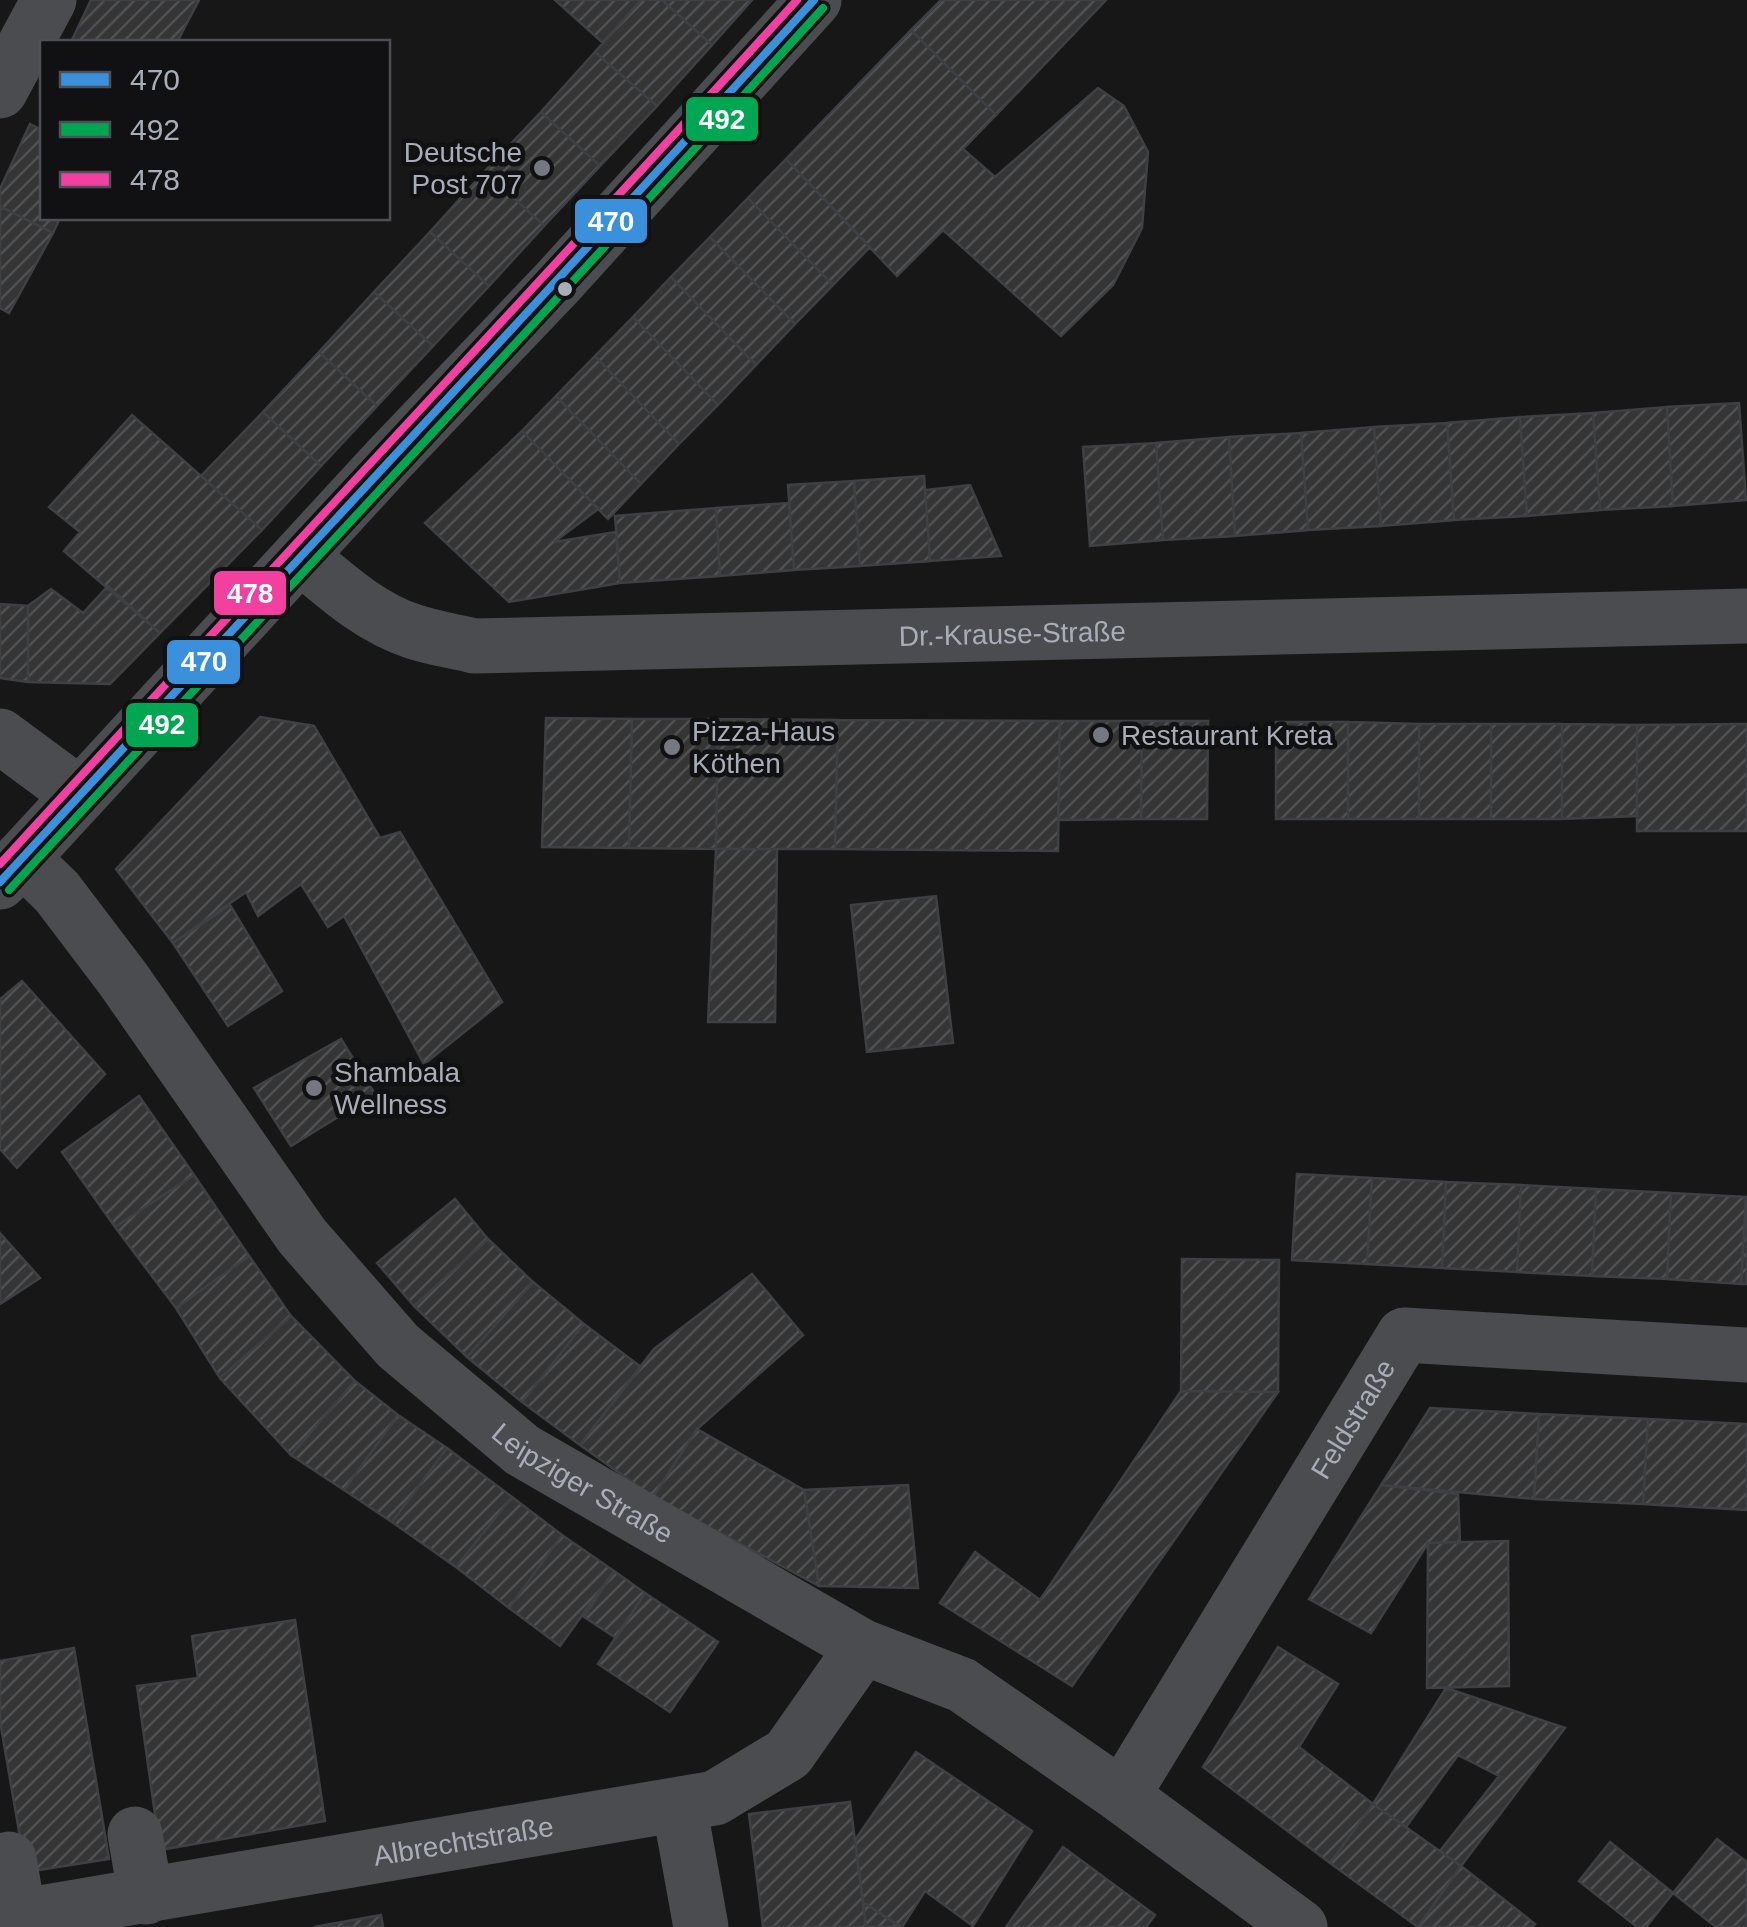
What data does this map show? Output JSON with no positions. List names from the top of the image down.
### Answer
{
  "streets": {
    "street": [
      "Dr.-Krause-Straße",
      "Feldstraße",
      "Leipziger Straße",
      "Albrechtstraße"
    ]
  },
  "crossings": [
    ["Feldstraße", "Leipziger Straße"],
    ["Leipziger Straße", "Albrechtstraße"]
  ],
  "places": [
    "Deutsche Post 707",
    "Restaurant Kreta",
    "Pizza-Haus Köthen",
    "Shambala Wellness"
  ],
  "lines": ["transit line 470", "transit line 478", "transit line 492"],
  "legend": ["470", "492", "478"]
}
